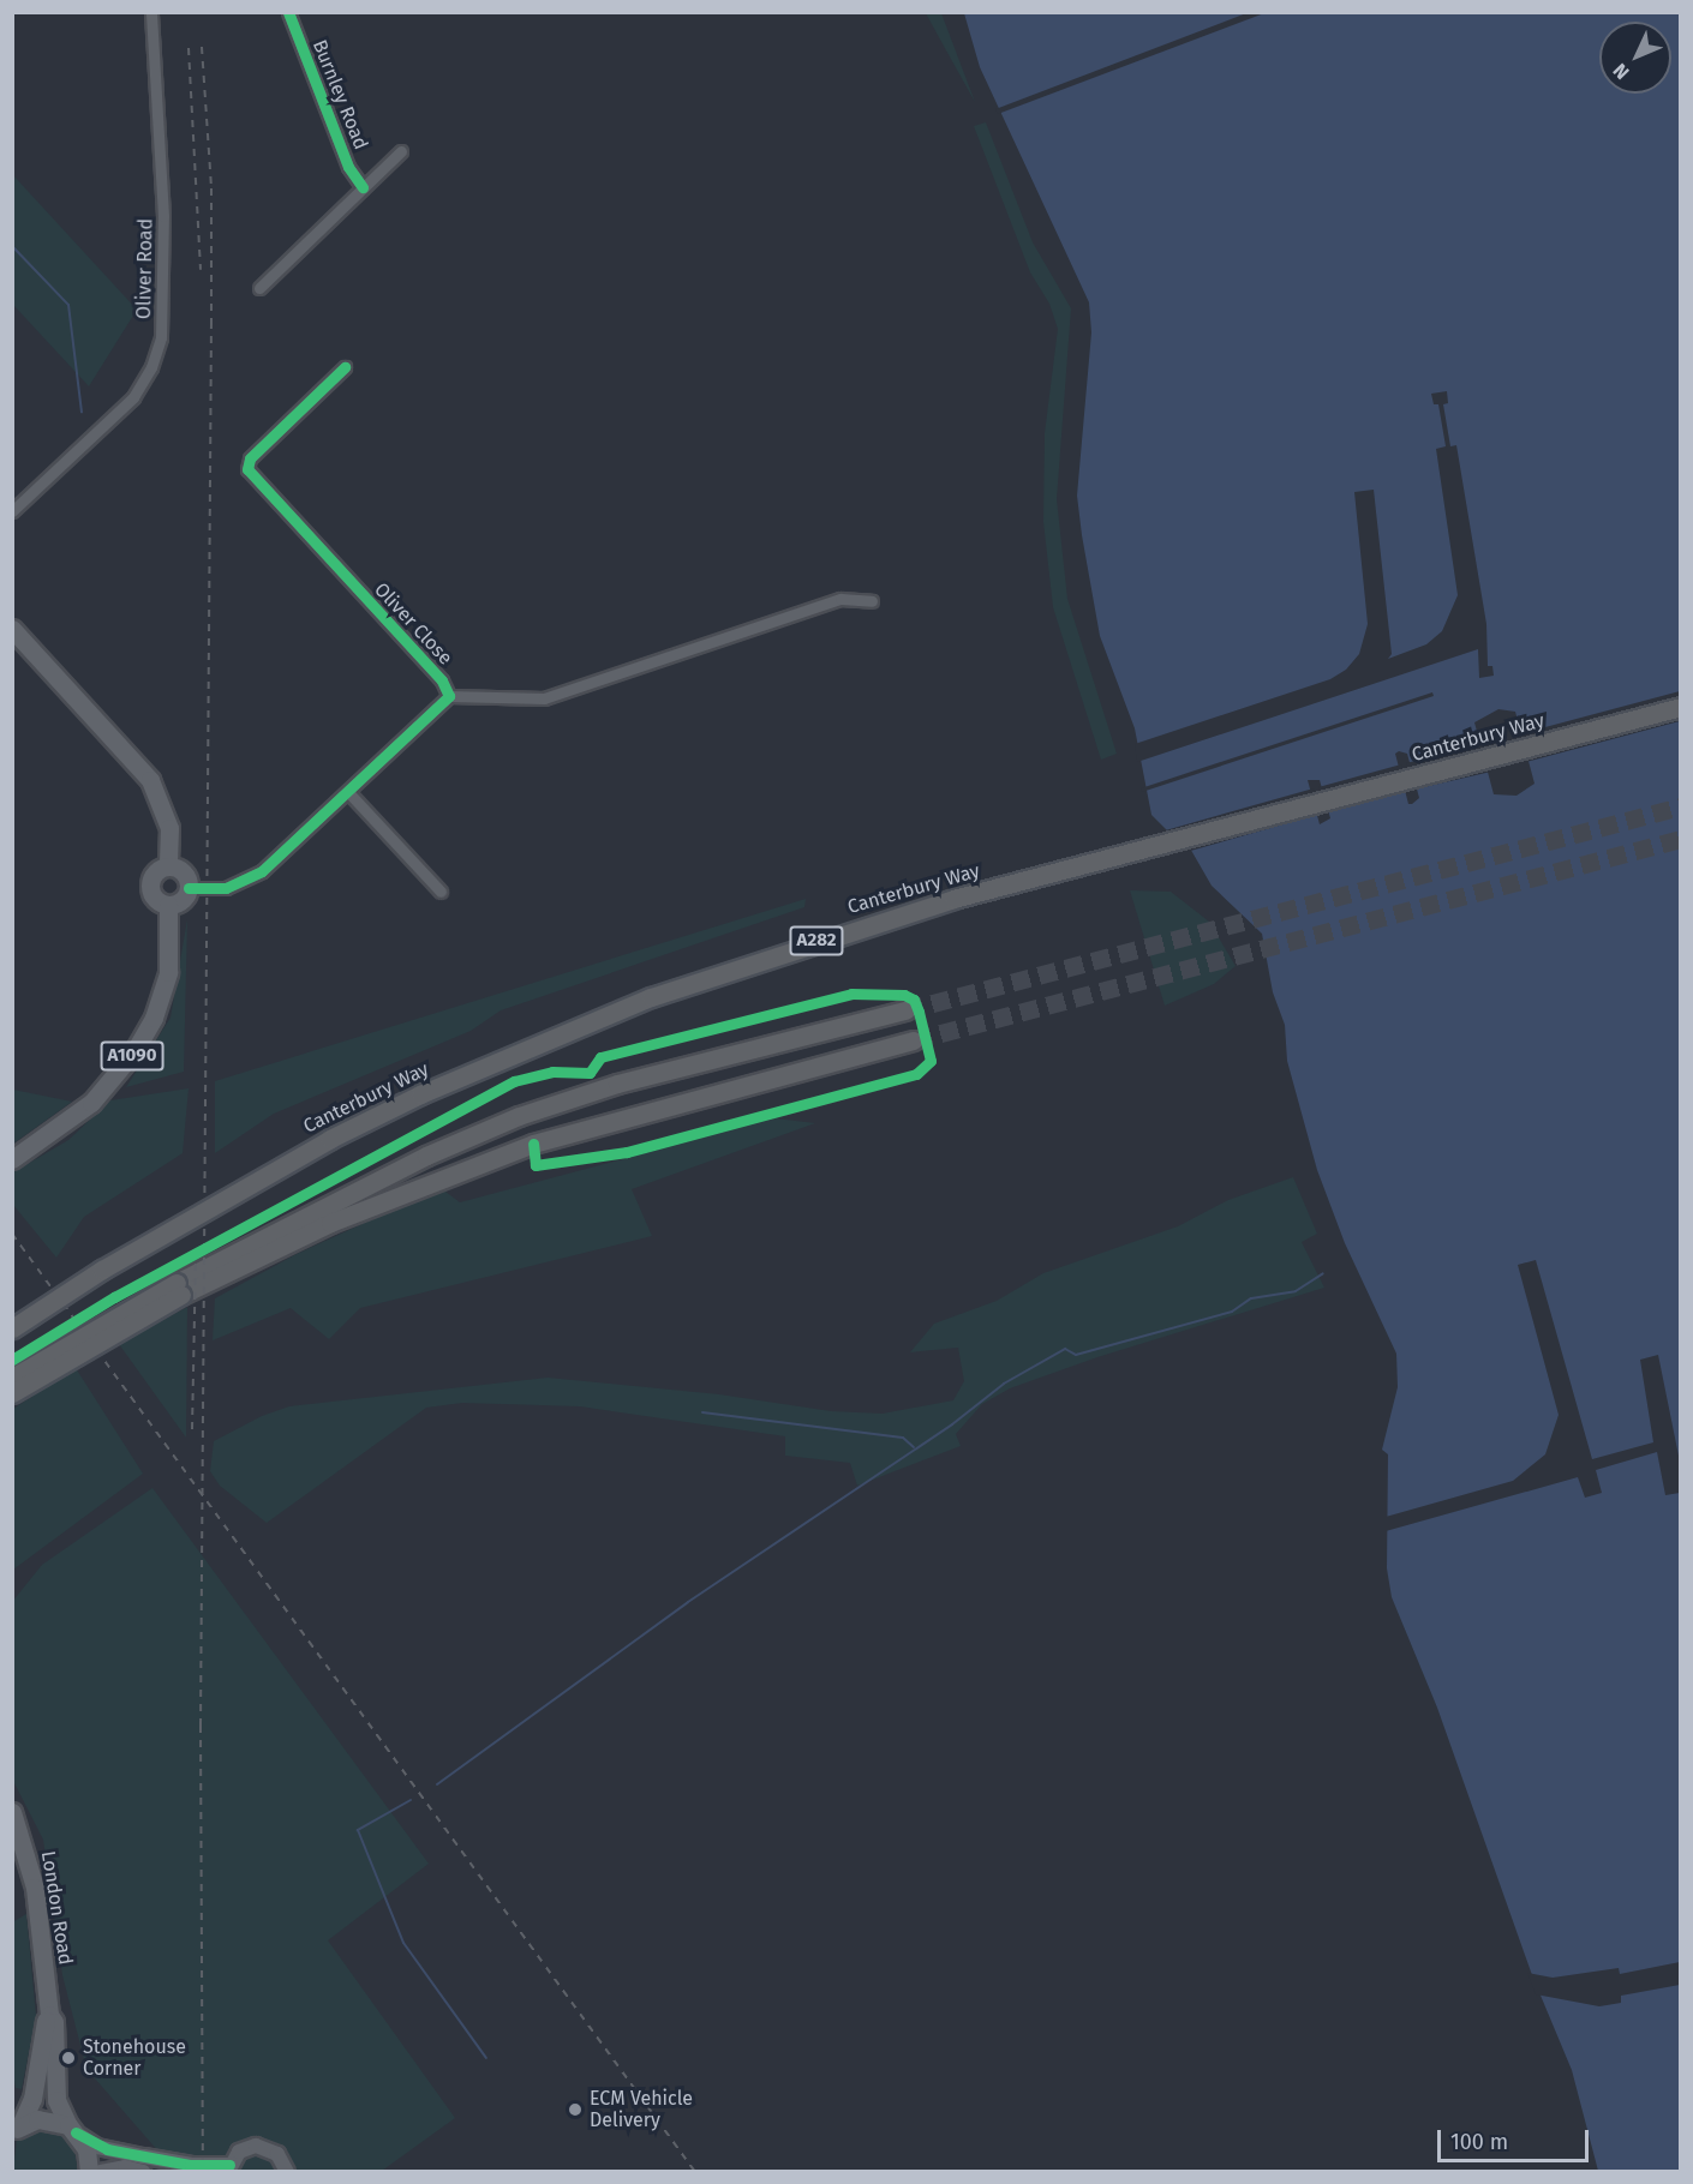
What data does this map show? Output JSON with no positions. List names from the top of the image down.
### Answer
{
  "streets": {
    "highway": ["Canterbury Way", "A282"],
    "main road": ["A1090", "London Road"],
    "street": ["Burnley Road", "Oliver Road", "Oliver Close"]
  },
  "crossings": [
    ["Oliver Close", "A1090"]
  ],
  "places": ["Stonehouse Corner", "ECM Vehicle Delivery"],
  "scale_bar": "100 m",
  "north": "bottom left"
}
